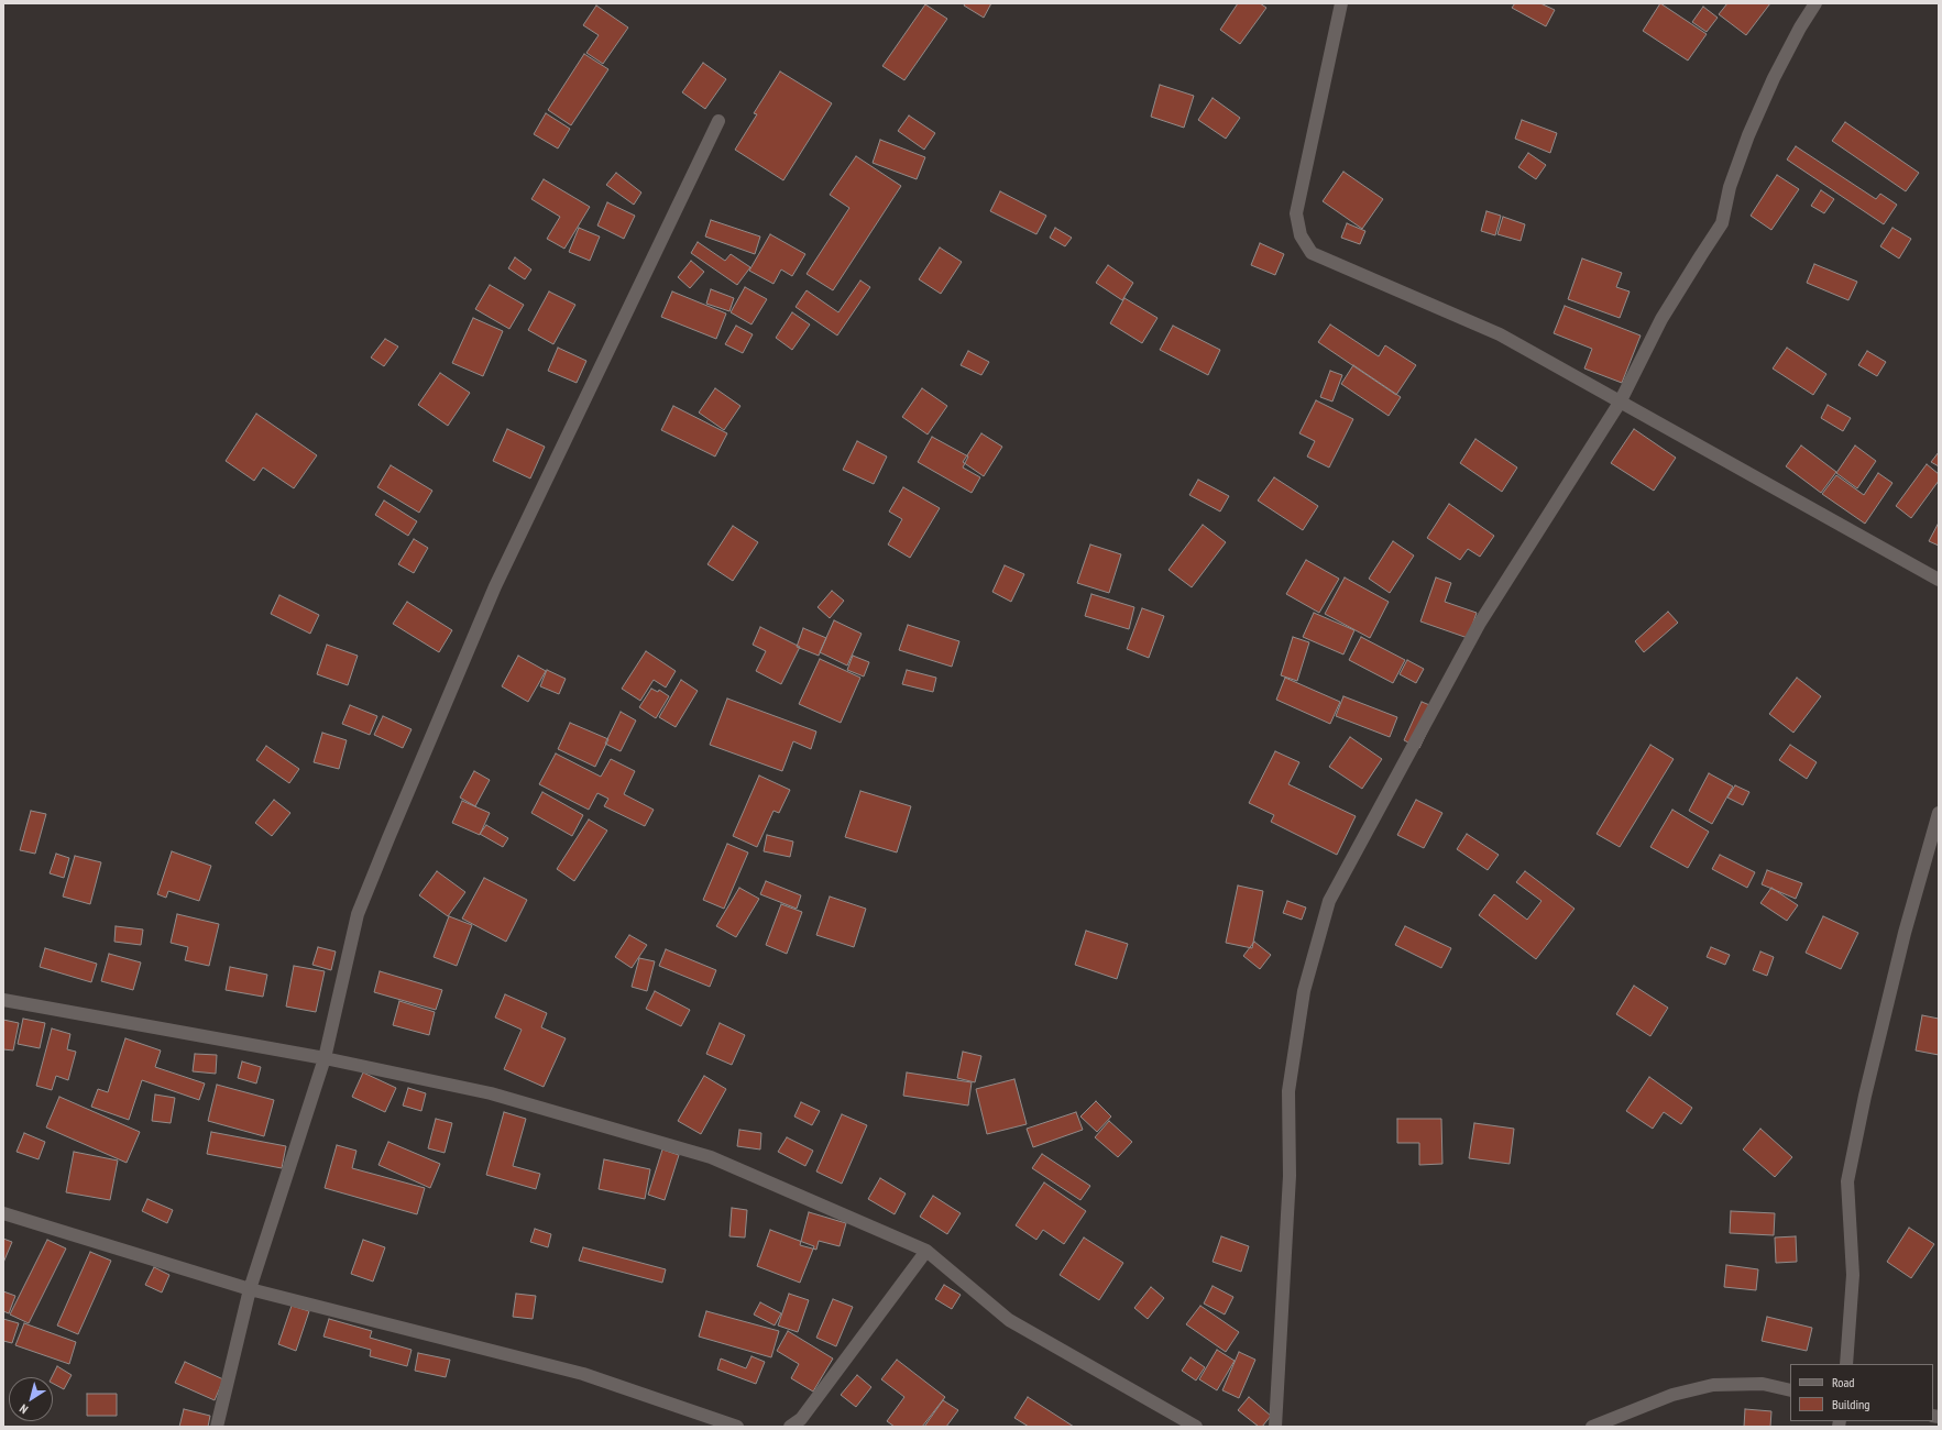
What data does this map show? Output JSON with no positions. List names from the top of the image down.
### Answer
{
  "legend": ["Road", "Building"],
  "north": "bottom left"
}
